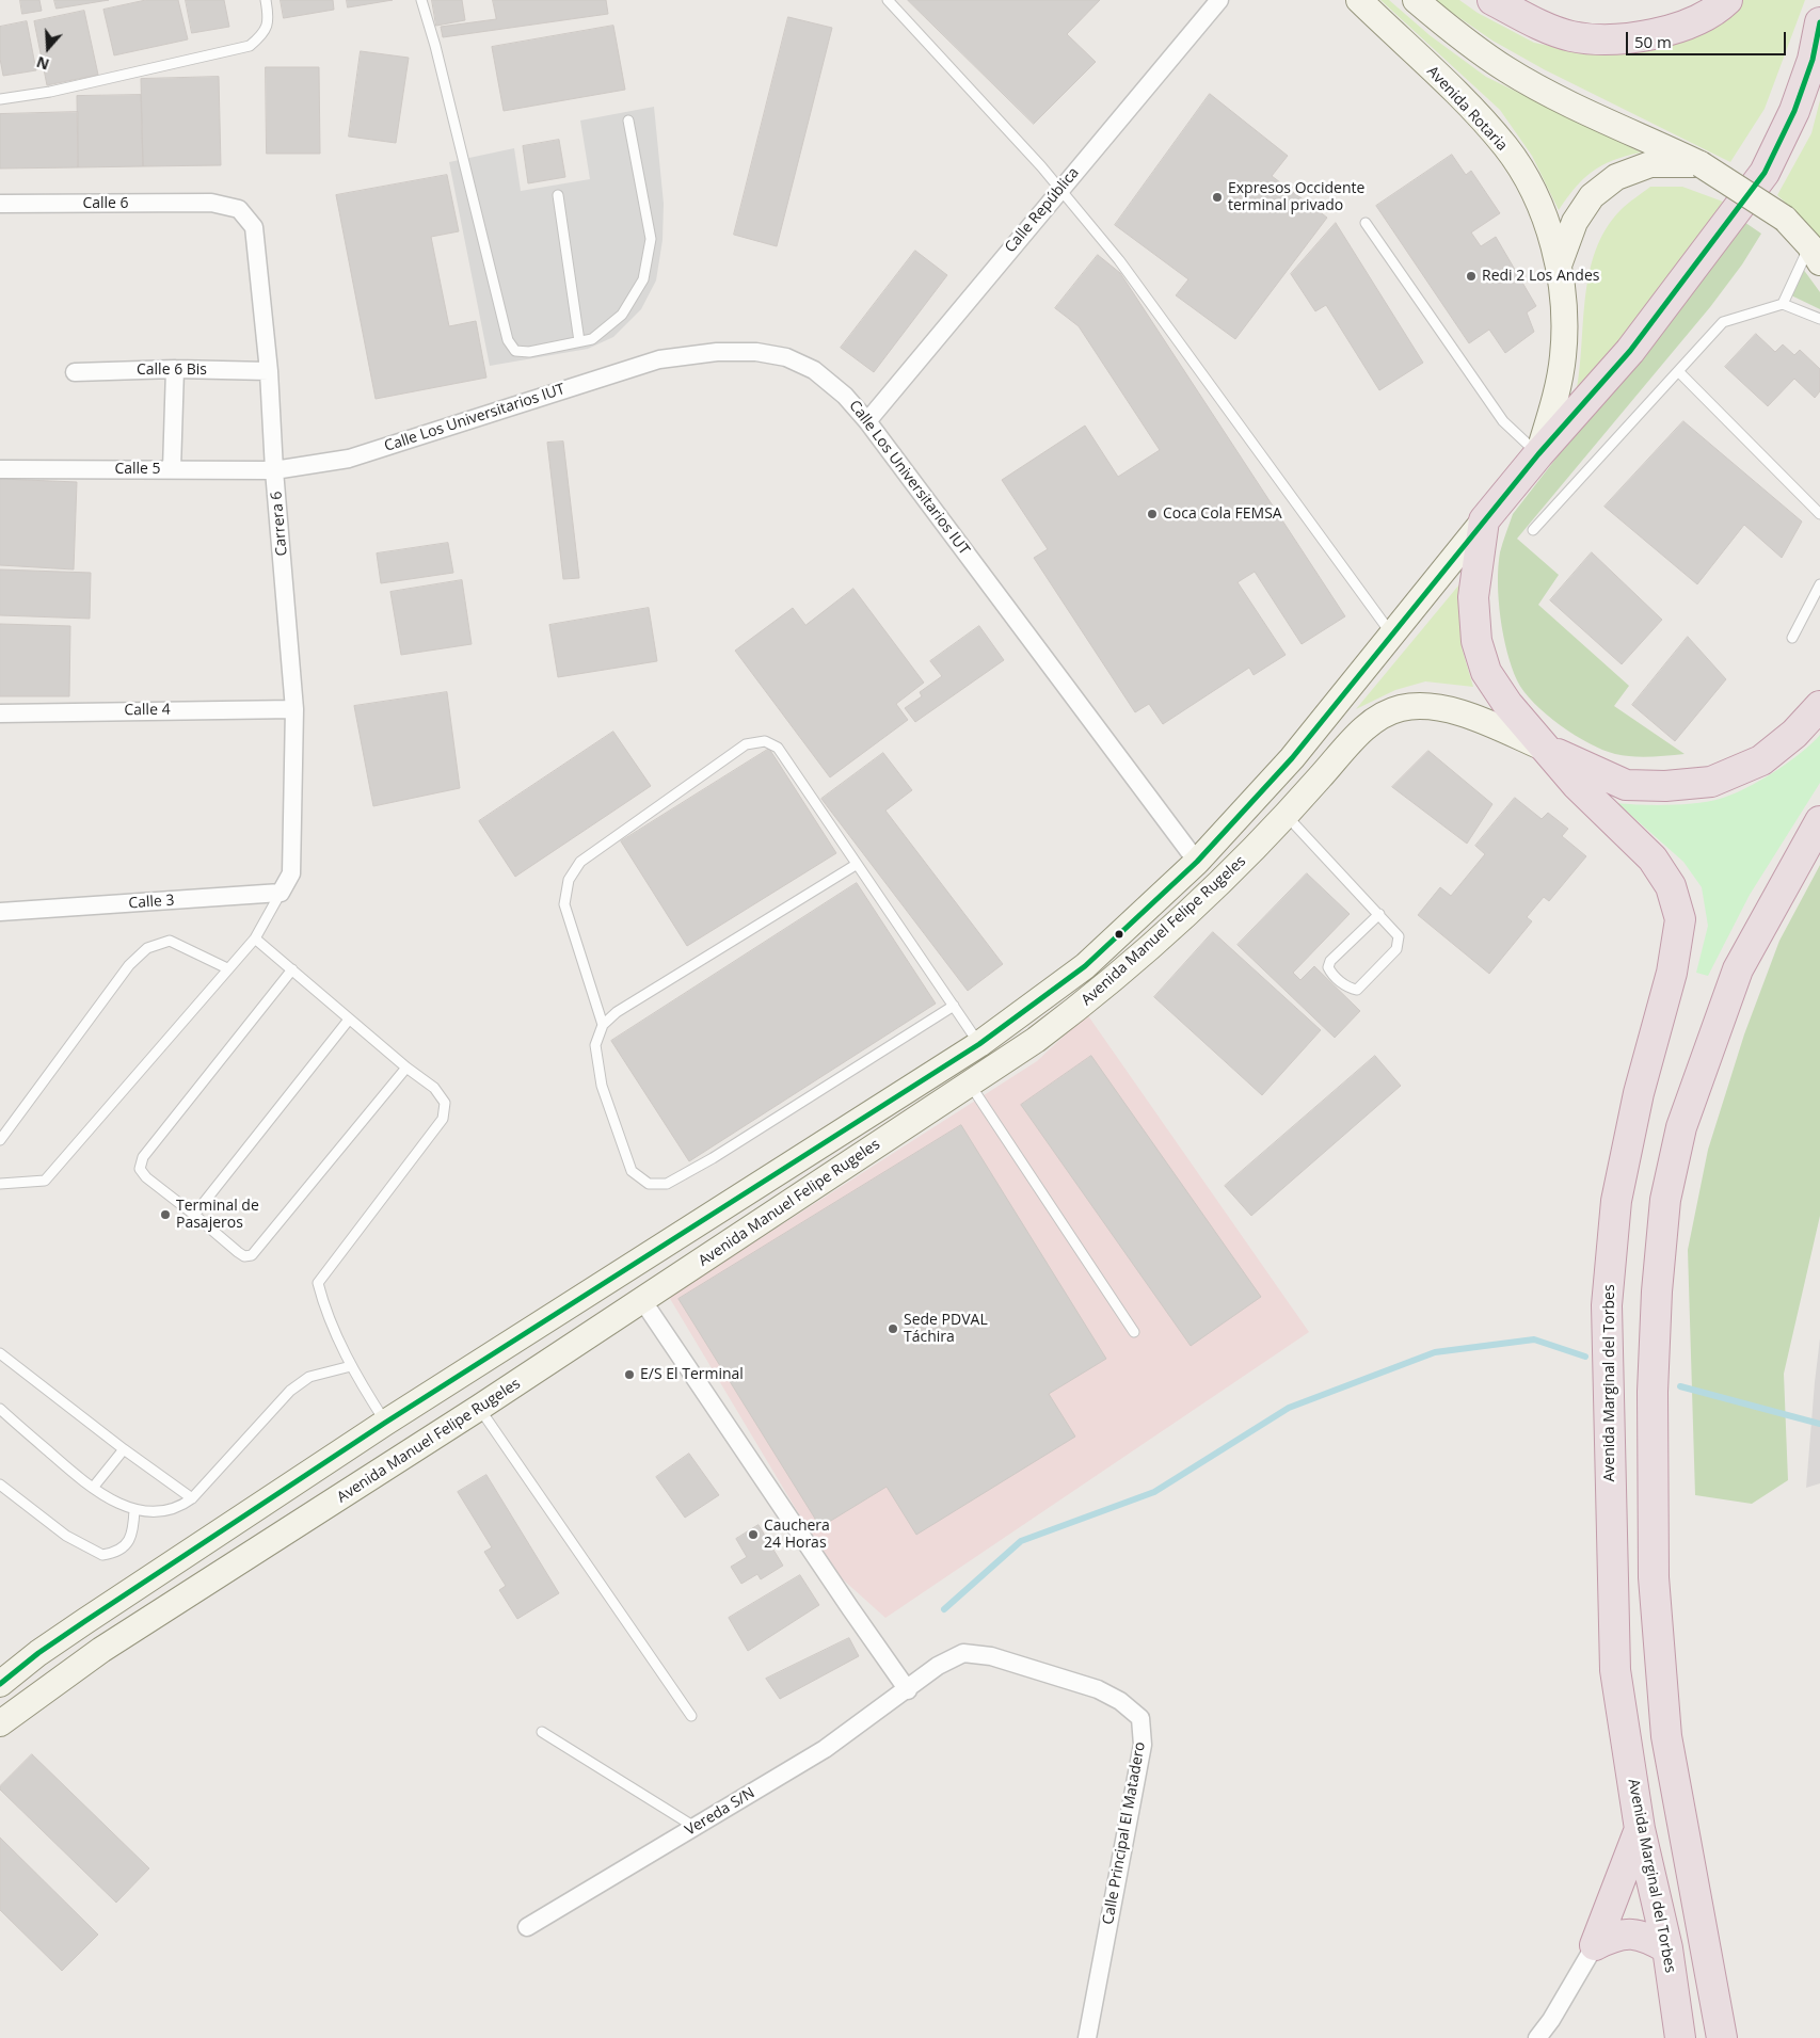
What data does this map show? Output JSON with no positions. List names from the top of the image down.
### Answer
{
  "streets": {
    "highway": ["Avenida Marginal del Torbes"],
    "street": [
      "Avenida Rotaria",
      "Calle 6",
      "Calle República",
      "Calle 6 Bis",
      "Calle Los Universitarios IUT",
      "Calle 5",
      "Carrera 6",
      "Calle 4",
      "Calle 3",
      "Avenida Manuel Felipe Rugeles",
      "Vereda S/N",
      "Calle Principal El Matadero"
    ]
  },
  "crossings": [
    ["Calle 6", "Carrera 6"],
    ["Calle República", "Calle Los Universitarios IUT"],
    ["Calle 6 Bis", "Carrera 6"],
    ["Calle Los Universitarios IUT", "Calle 5"],
    ["Calle Los Universitarios IUT", "Carrera 6"],
    ["Calle Los Universitarios IUT", "Avenida Manuel Felipe Rugeles"],
    ["Calle 5", "Carrera 6"],
    ["Carrera 6", "Calle 4"],
    ["Carrera 6", "Calle 3"],
    ["Avenida Manuel Felipe Rugeles", "Avenida Marginal del Torbes"],
    ["Vereda S/N", "Calle Principal El Matadero"]
  ],
  "places": [
    "Expresos Occidente terminal privado",
    "Redi 2 Los Andes",
    "Coca Cola FEMSA",
    "Terminal de Pasajeros",
    "Sede PDVAL Táchira",
    "E/S El Terminal",
    "Cauchera 24 Horas"
  ],
  "scale_bar": "50 m",
  "north": "bottom"
}
